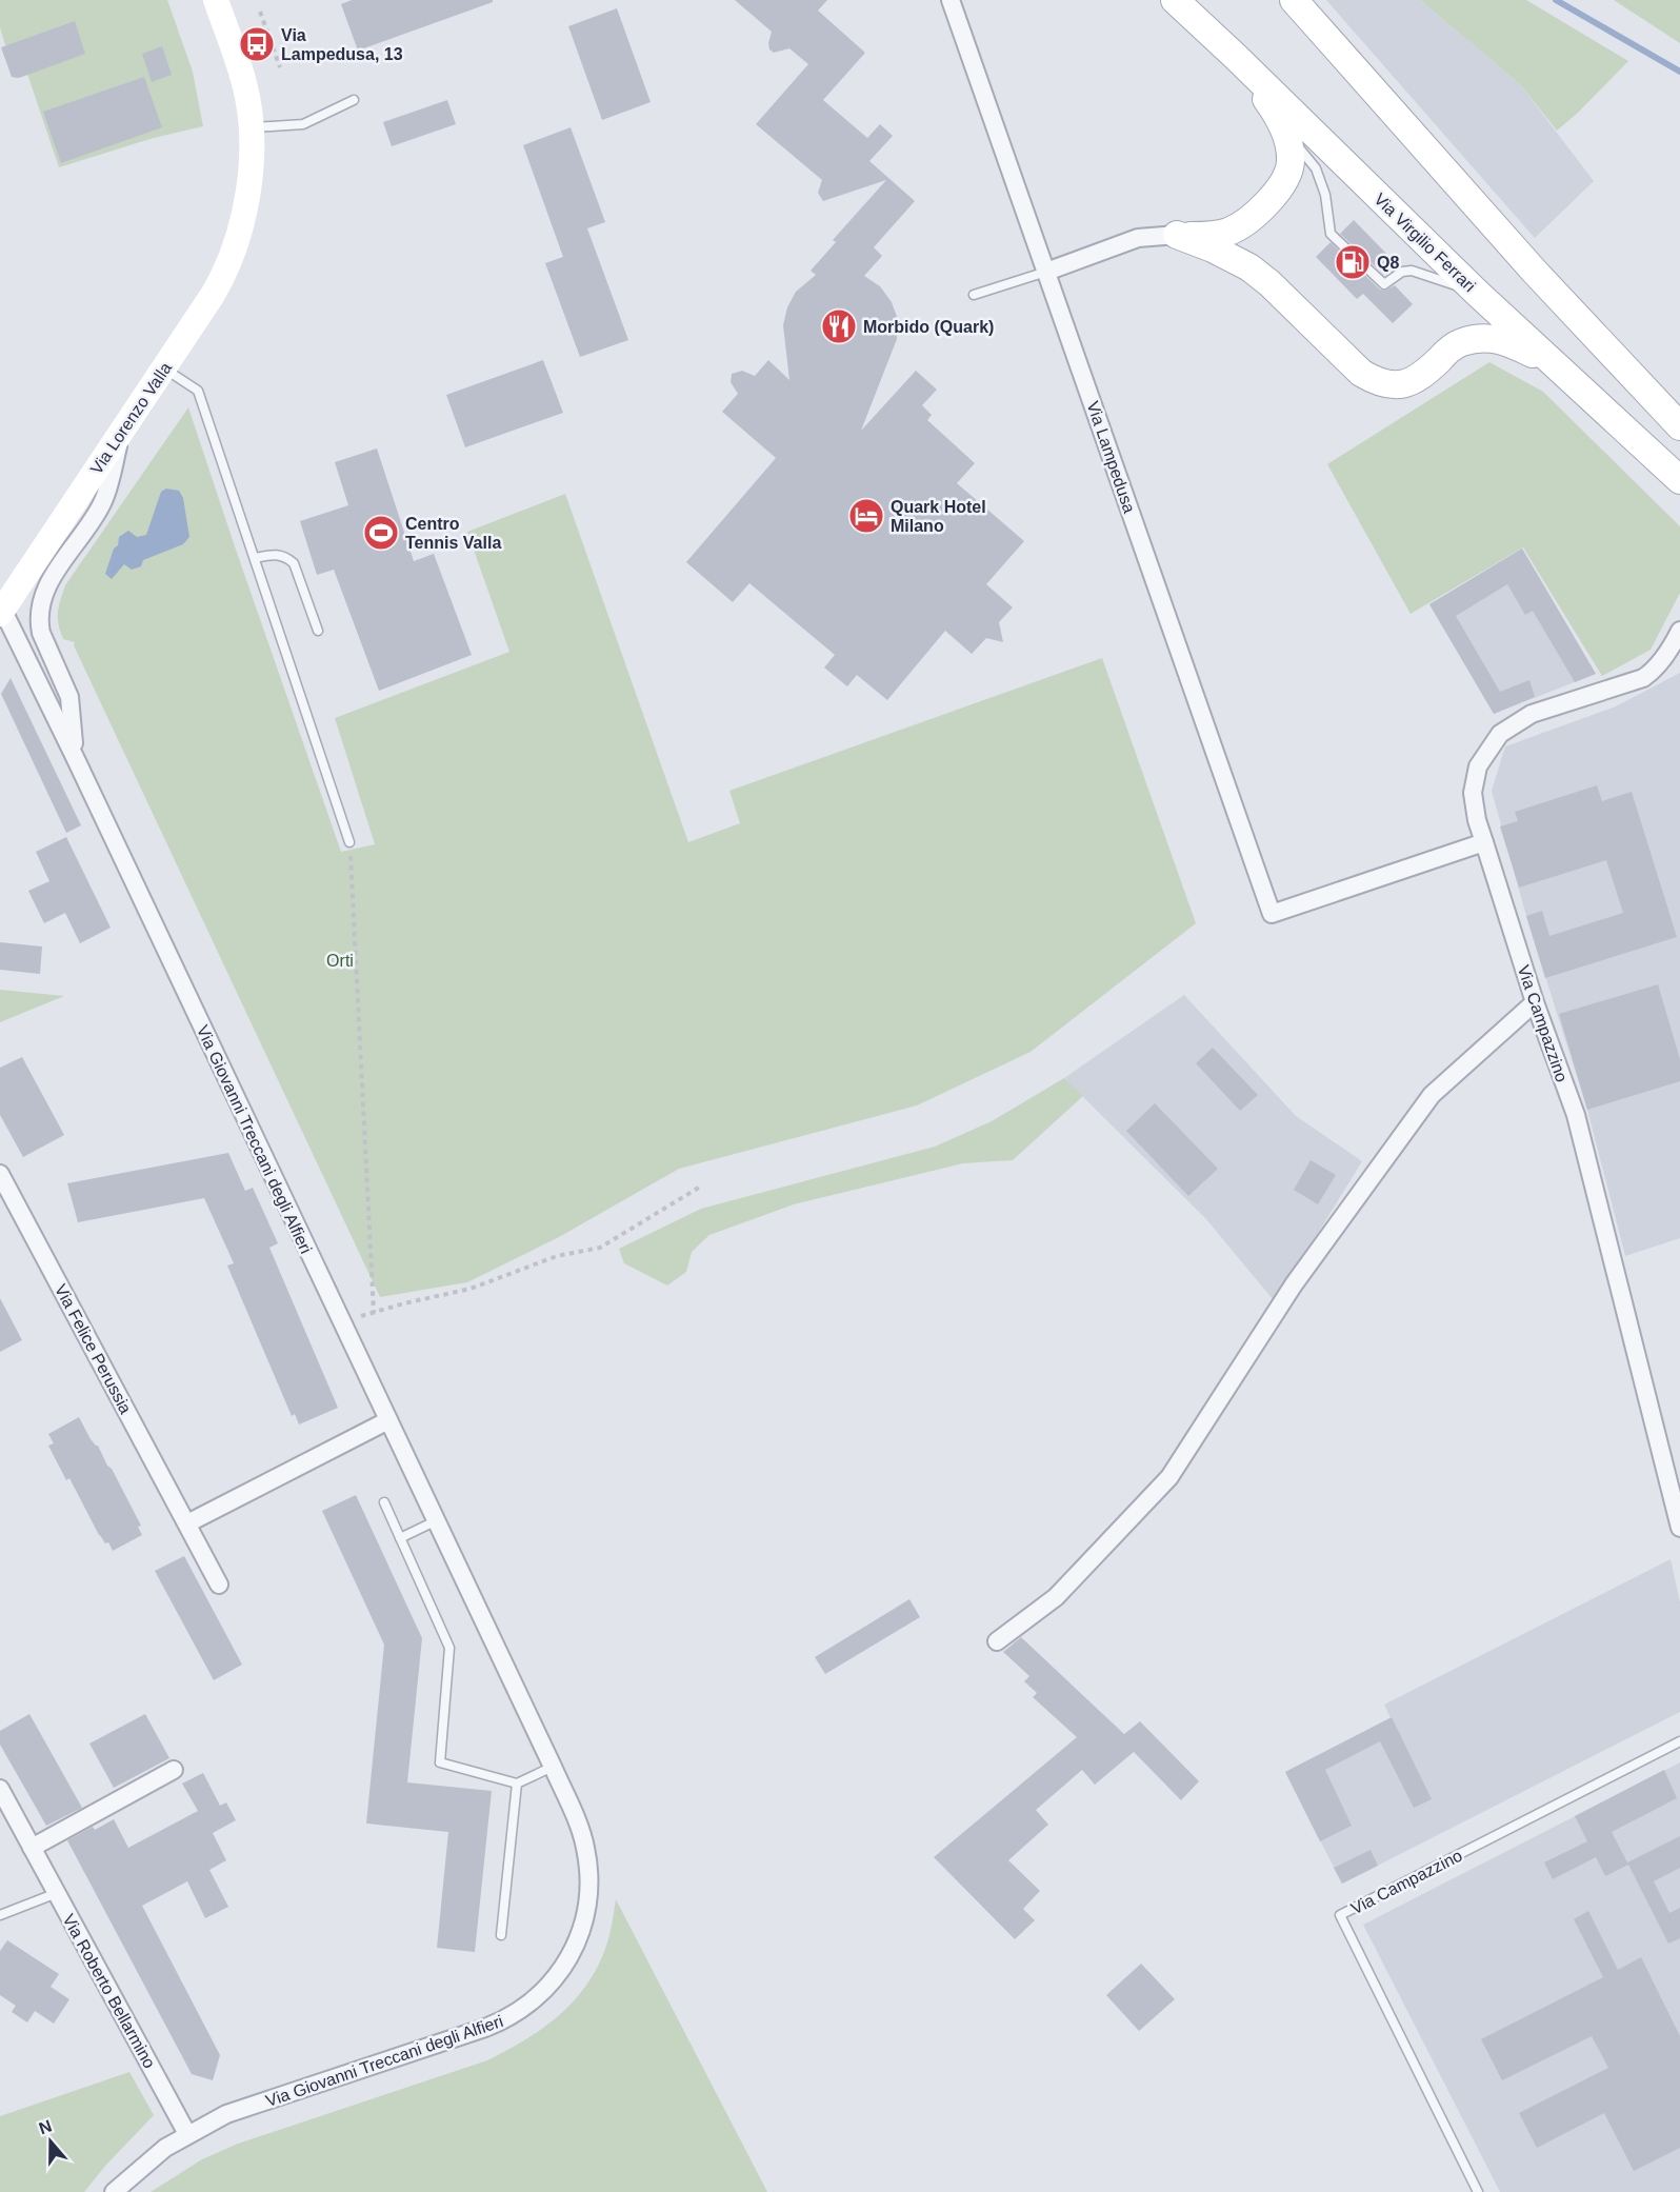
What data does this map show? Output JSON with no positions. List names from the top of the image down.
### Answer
{
  "streets": {
    "main road": ["Via Virgilio Ferrari", "Via Lorenzo Valla"],
    "street": [
      "Via Lampedusa",
      "Via Campazzino",
      "Via Giovanni Treccani degli Alfieri",
      "Via Felice Perussia",
      "Via Roberto Bellarmino"
    ]
  },
  "crossings": [
    ["Via Lorenzo Valla", "Via Giovanni Treccani degli Alfieri"],
    ["Via Lampedusa", "Via Campazzino"],
    ["Via Giovanni Treccani degli Alfieri", "Via Roberto Bellarmino"]
  ],
  "parks": ["Orti"],
  "places": {
    "bus stop": ["Via Lampedusa, 13"],
    "fuel station": ["Q8"],
    "restaurant": ["Morbido (Quark)"],
    "hotel": ["Quark Hotel Milano"],
    "sports": ["Centro Tennis Valla"]
  },
  "north": "top"
}
